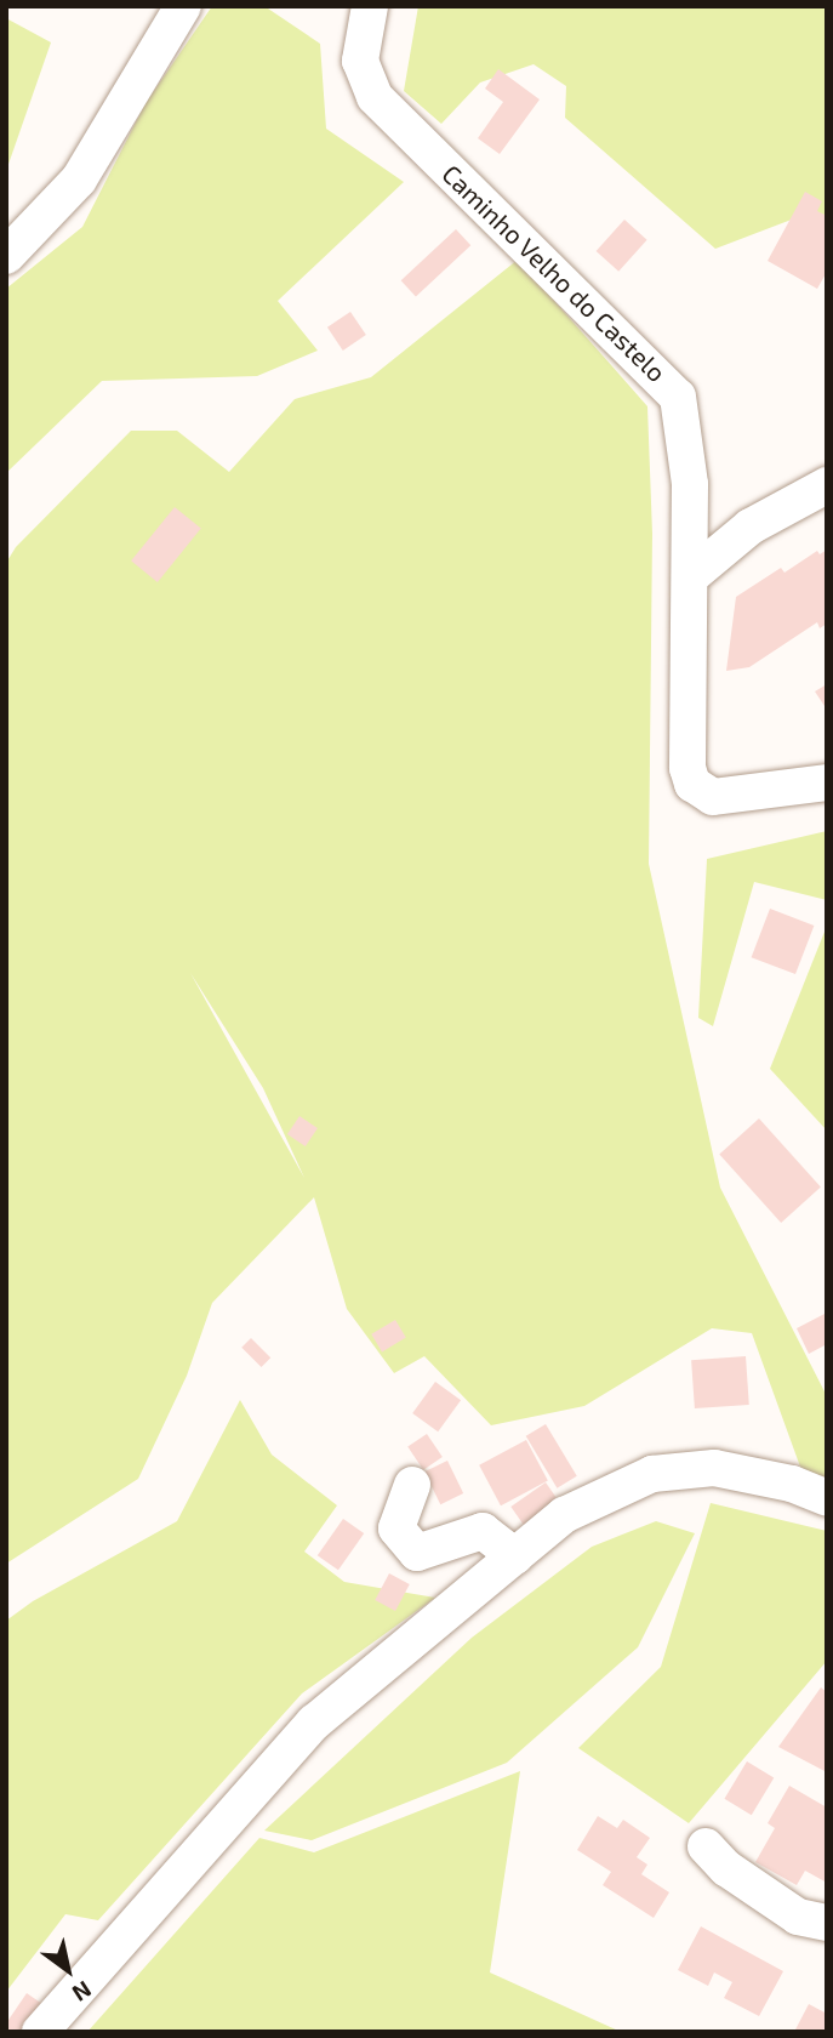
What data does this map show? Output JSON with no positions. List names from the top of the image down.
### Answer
{
  "streets": {
    "street": ["Caminho Velho do Castelo"]
  },
  "north": "bottom right"
}
